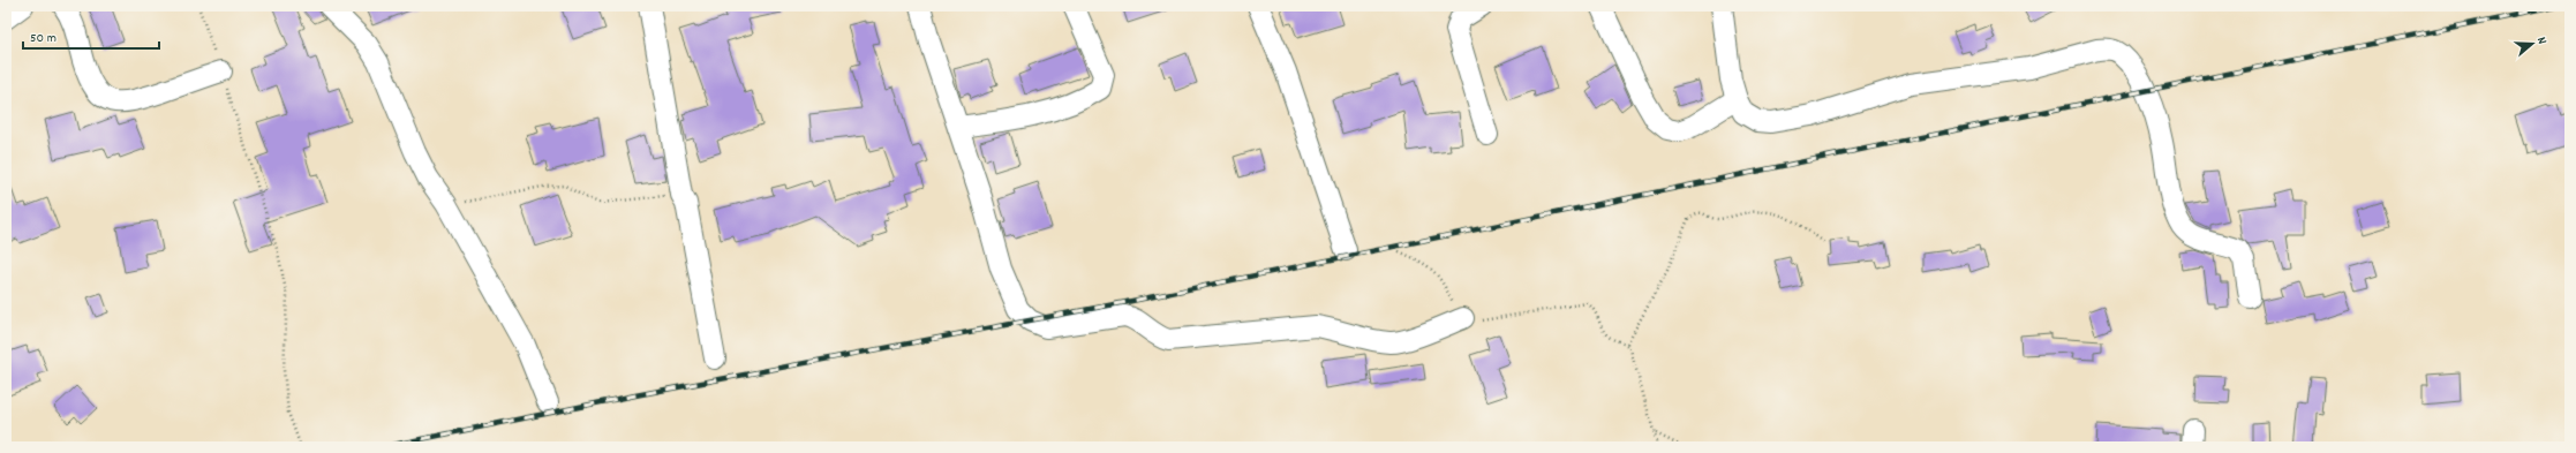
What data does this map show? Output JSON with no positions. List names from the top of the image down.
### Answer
{
  "scale_bar": "50 m",
  "north": "right"
}
